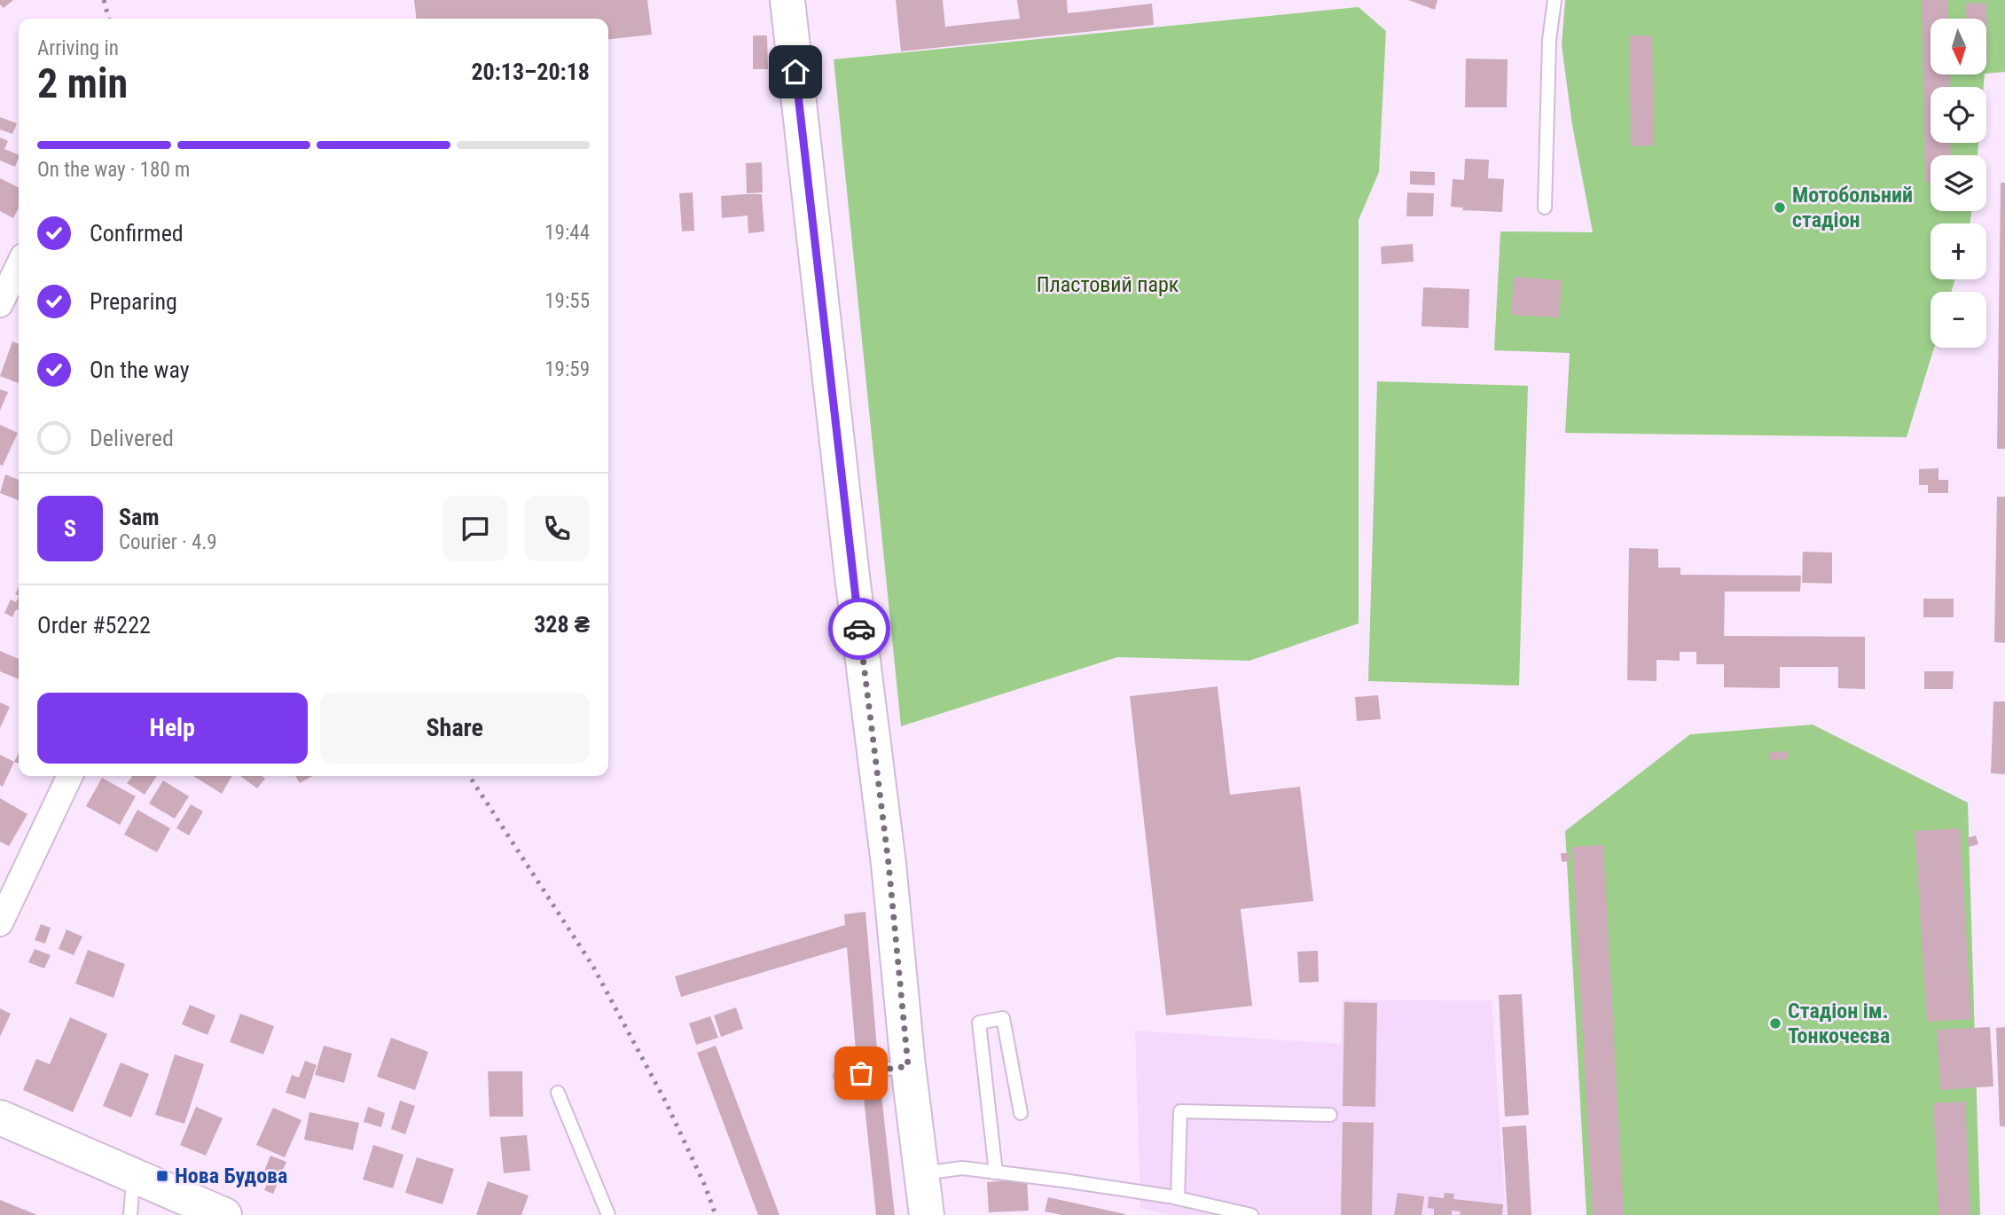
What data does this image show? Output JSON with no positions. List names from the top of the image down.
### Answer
{
  "parks": ["Пластовий парк"],
  "places": {
    "other": ["Мотобольний стадіон", "Стадіон ім. Тонкочеєва"],
    "transit": ["Нова Будова"]
  },
  "north": "bottom",
  "page": {
    "map_buttons": ["+", "−"],
    "heading": ["2 min", "Arriving in", "20:13–20:18"],
    "panel": [
      "Sam",
      "Courier · 4.9",
      "Order #5222",
      "328 ₴"
    ],
    "bar": "On the way · 180 m",
    "list": [
      ["Confirmed", "19:44"],
      ["Preparing", "19:55"],
      ["On the way", "19:59"],
      "Delivered"
    ],
    "round": "S",
    "buttons": ["Help", "Share"]
  }
}
